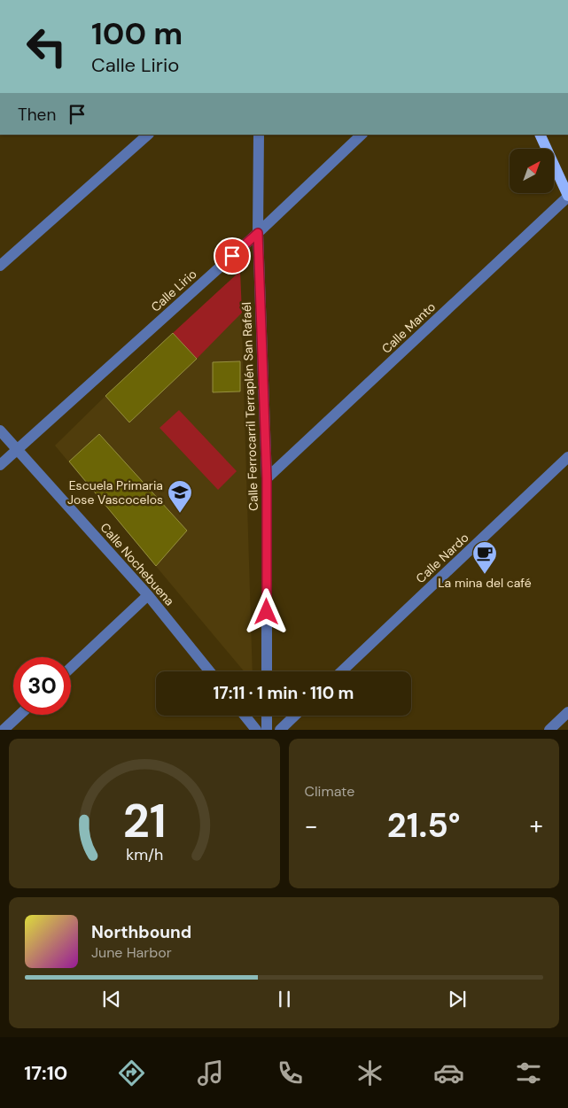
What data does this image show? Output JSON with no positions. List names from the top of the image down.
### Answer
{
  "streets": {
    "street": [
      "Calle Lirio",
      "Calle Manto",
      "Calle Ferrocarril Terraplén San Rafaél",
      "Calle Nardo",
      "Calle Nochebuena"
    ]
  },
  "crossings": [
    ["Calle Lirio", "Calle Ferrocarril Terraplén San Rafaél"],
    ["Calle Lirio", "Calle Nochebuena"],
    ["Calle Manto", "Calle Ferrocarril Terraplén San Rafaél"]
  ],
  "places": {
    "school or university": ["Escuela Primaria Jose Vascocelos"],
    "cafe": ["La mina del café"]
  },
  "north": "top right",
  "page": {
    "turn": ["100 m", "Calle Lirio"],
    "then": "Then",
    "limit": "30",
    "trip": "17:11 · 1 min · 110 m",
    "tile": "Climate",
    "heat": ["−", "21.5°", "+"],
    "song": ["Northbound", "June Harbor"],
    "tabs": "17:10",
    "gauge": ["21", "km/h"]
  }
}
